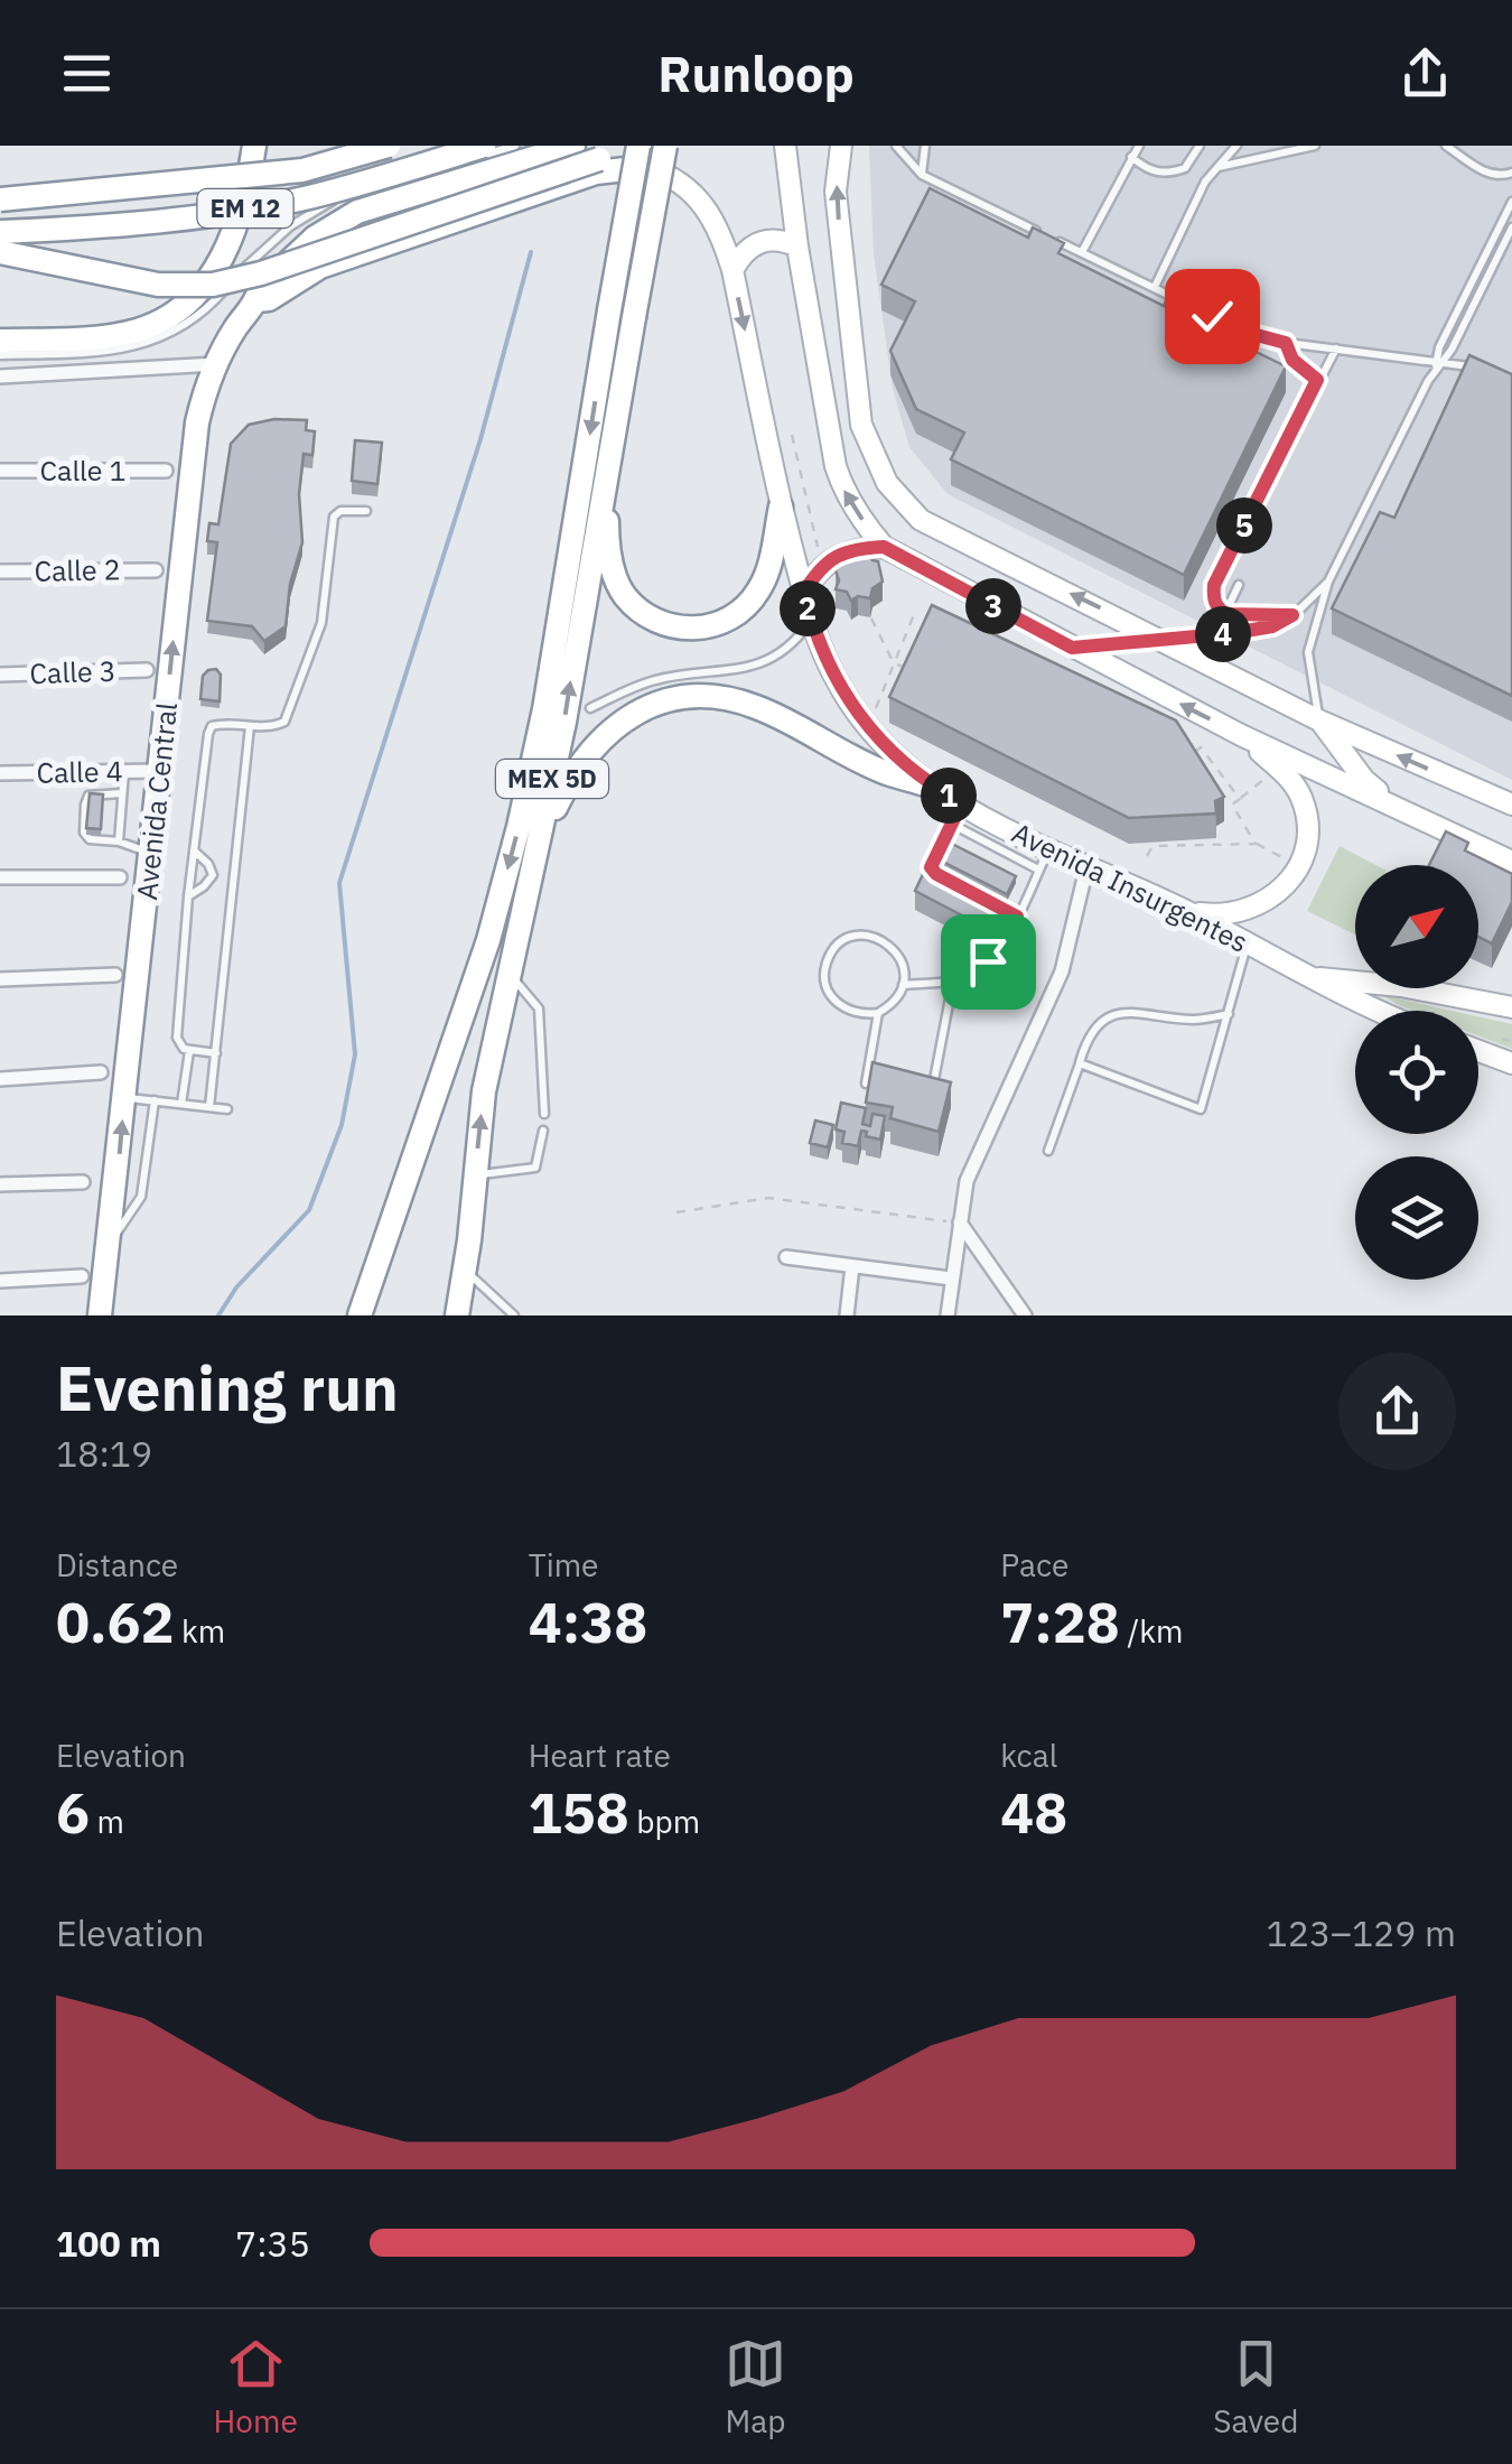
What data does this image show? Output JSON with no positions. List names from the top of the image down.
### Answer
{
  "streets": {
    "highway": ["EM 12", "MEX 5D", "Avenida Central"],
    "main road": ["Avenida Insurgentes"],
    "street": [
      "Calle 1",
      "Calle 2",
      "Calle 3",
      "Calle 4"
    ]
  },
  "crossings": [
    ["Calle 4", "Avenida Central"],
    ["MEX 5D", "Avenida Central"],
    ["MEX 5D", "Avenida Insurgentes"],
    ["Avenida Central", "Avenida Insurgentes"]
  ],
  "north": "top right",
  "page": {
    "header": "Runloop",
    "pins": [
      "5",
      "3",
      "2",
      "4",
      "1"
    ],
    "heading": ["Evening run", "18:19"],
    "stats": [
      ["Distance", "0.62 km"],
      ["Time", "4:38"],
      ["Pace", "7:28 /km"],
      ["Elevation", "6 m"],
      ["Heart rate", "158 bpm"],
      ["kcal", "48"]
    ],
    "chart": ["Elevation", "123–129 m"],
    "list": [
      {
        "name": "100 m",
        "note": "7:35"
      }
    ],
    "tabs": ["Home", "Map", "Saved"]
  }
}
